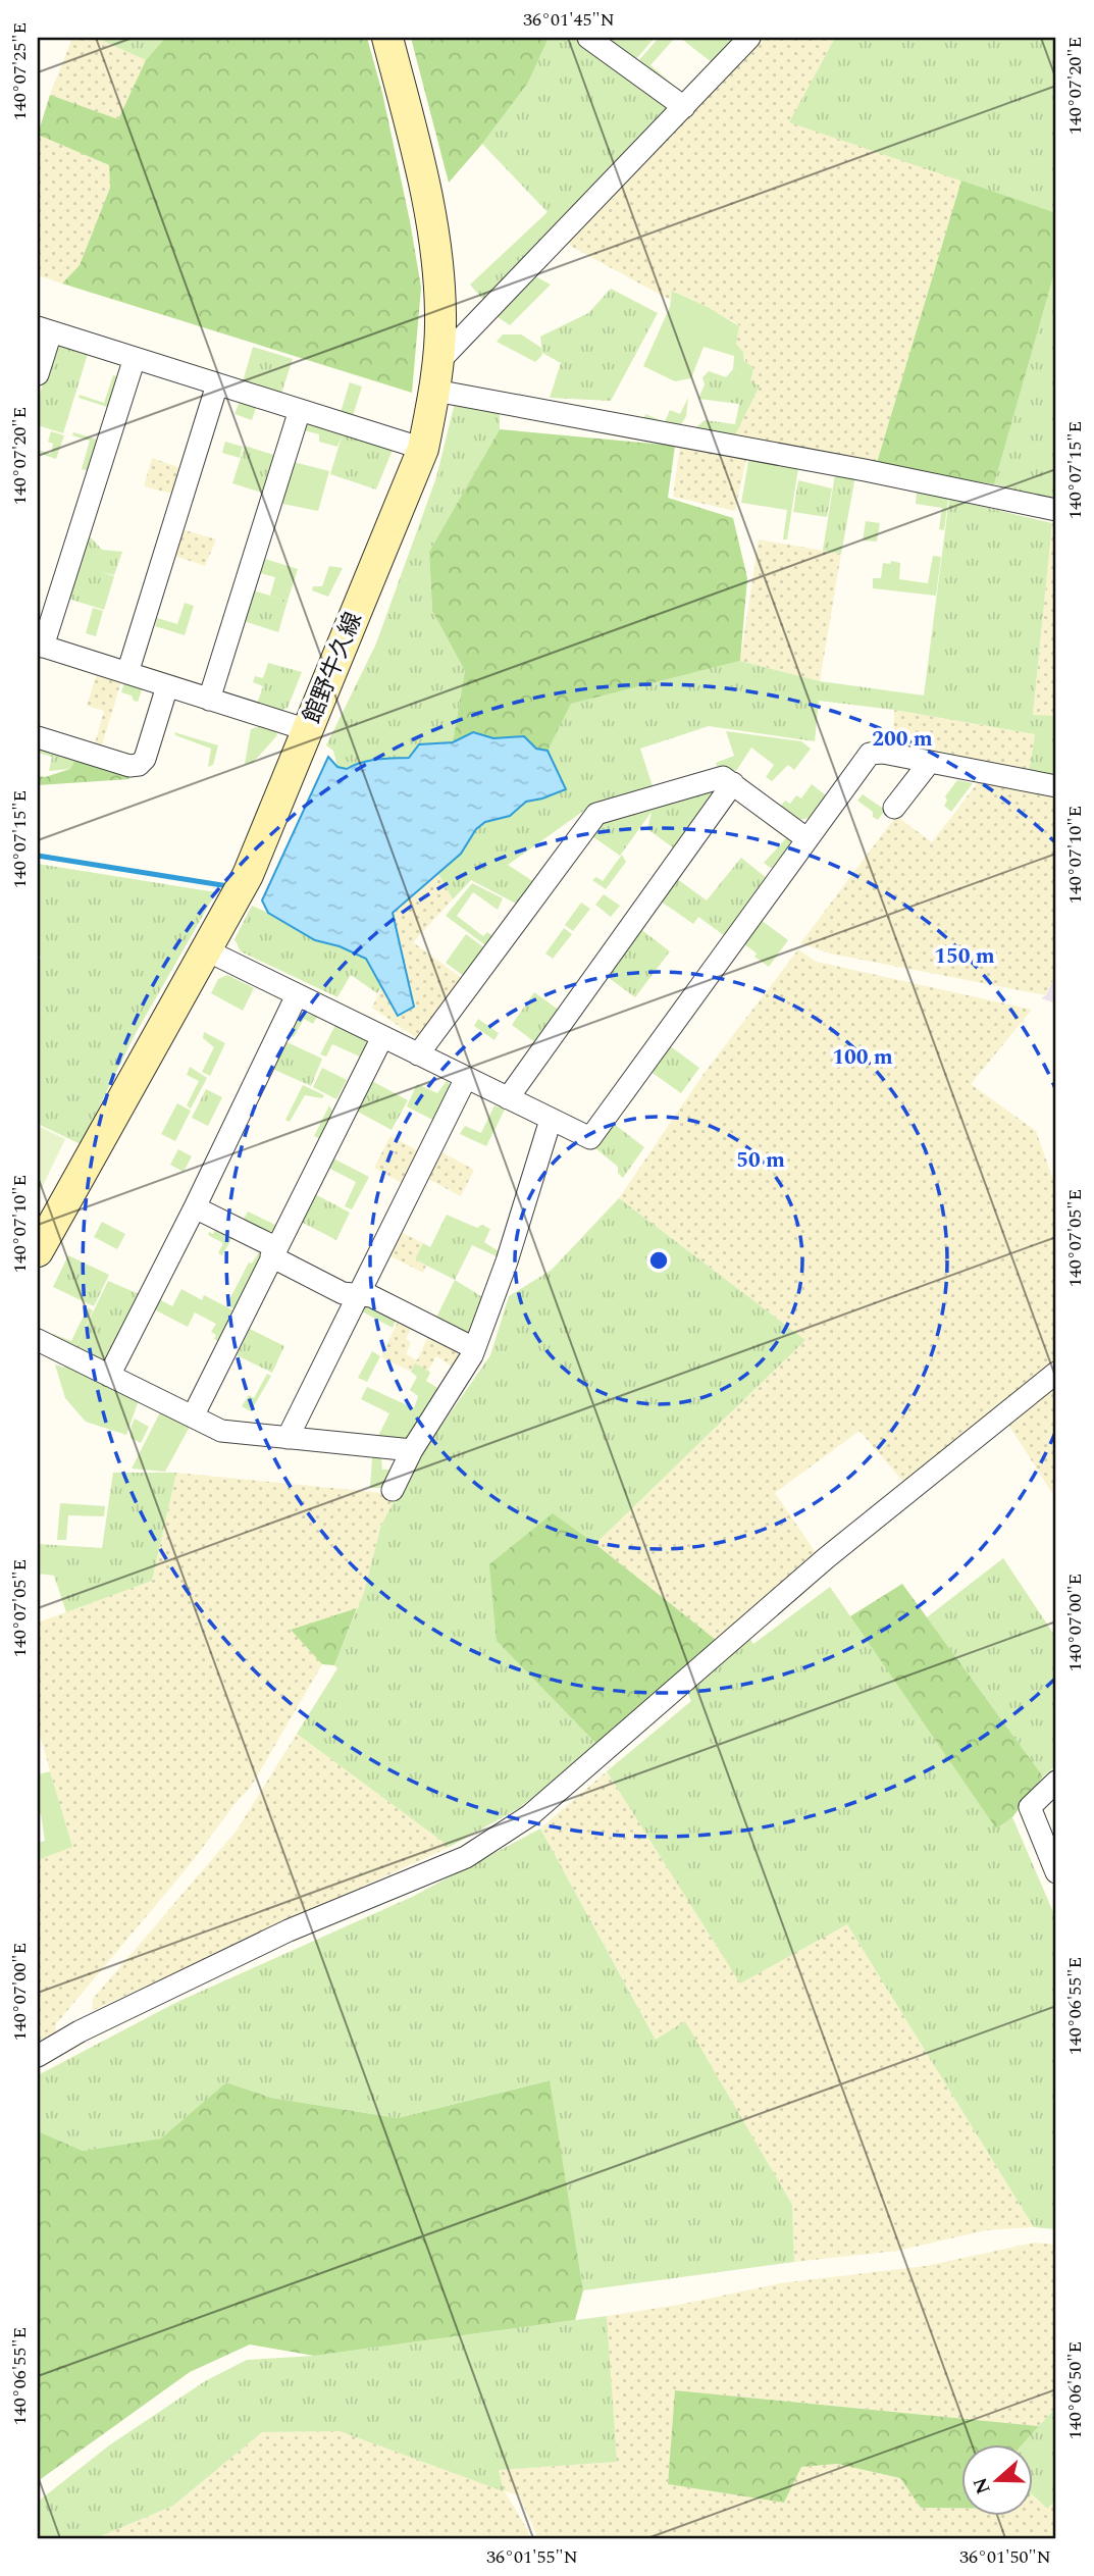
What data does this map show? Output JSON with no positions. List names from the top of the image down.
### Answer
{
  "streets": {
    "main road": ["館野牛久線"]
  },
  "north": "left",
  "coordinates": [
    "36°01'45\"N",
    "140°07'25\"E",
    "140°07'20\"E",
    "140°07'15\"E",
    "140°07'10\"E",
    "140°07'05\"E",
    "140°07'00\"E",
    "140°06'55\"E",
    "140°06'50\"E",
    "36°01'55\"N",
    "36°01'50\"N"
  ],
  "rings": [
    "200 m",
    "150 m",
    "100 m",
    "50 m"
  ]
}
